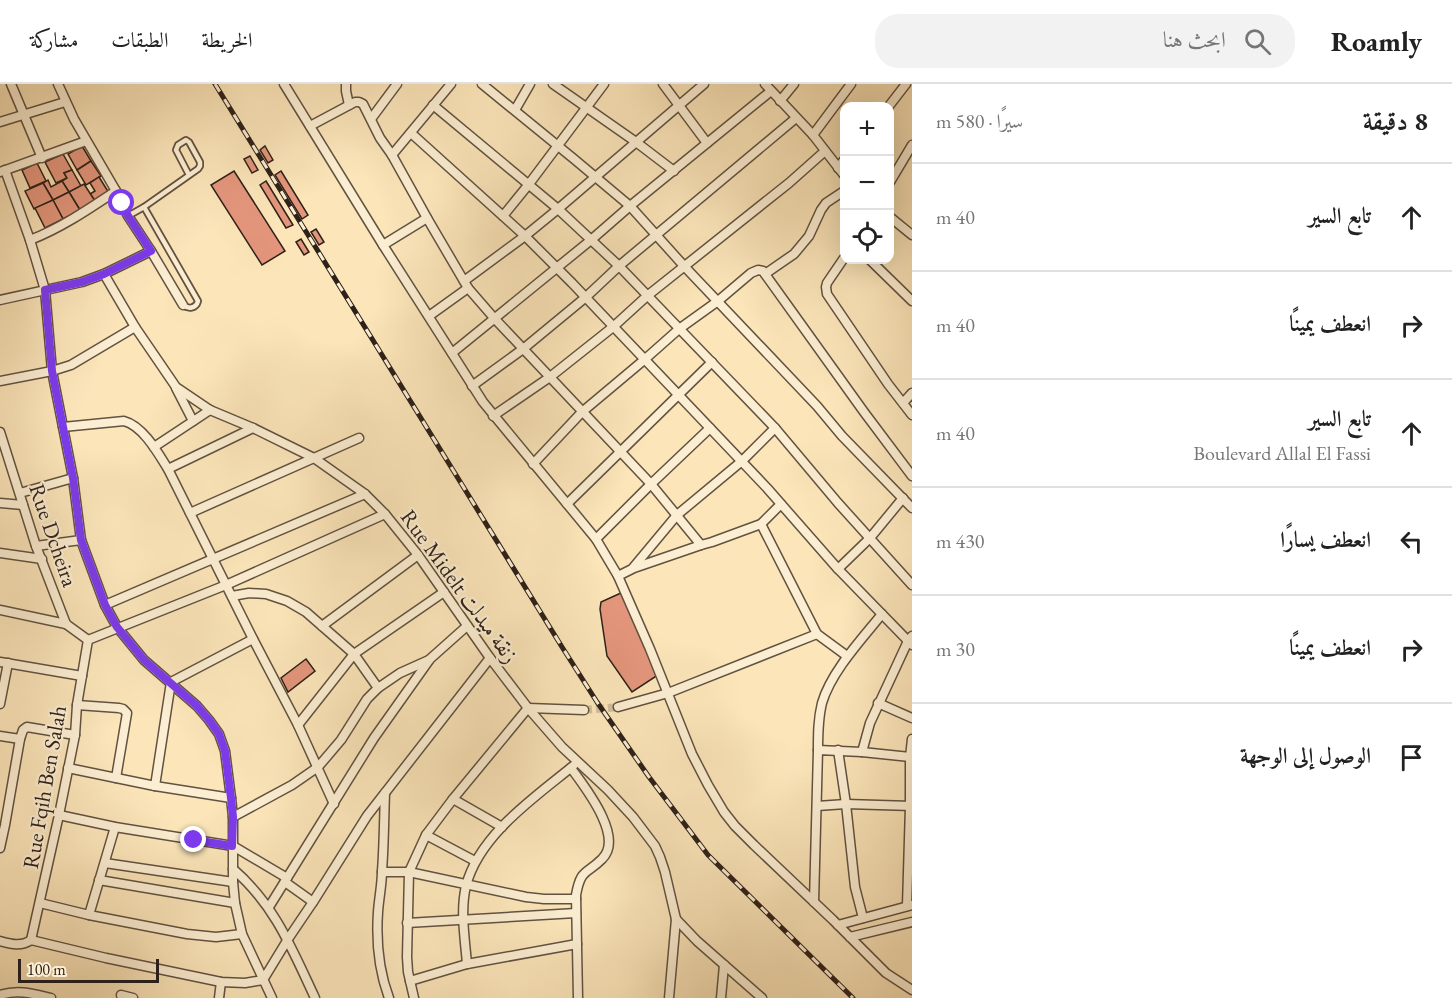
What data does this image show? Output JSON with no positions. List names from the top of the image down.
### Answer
{
  "streets": {
    "street": ["Rue Dcheira", "Rue Midelt زنقة ميدلت", "Rue Fqih Ben Salah"]
  },
  "scale_bar": "100 m",
  "page": {
    "header": "Roamly",
    "search": "ابحث هنا",
    "nav": ["الخريطة", "الطبقات", "مشاركة"],
    "heading": ["8 دقيقة", "سيرًا · 580 m"],
    "map_buttons": ["+", "−"],
    "list": [
      ["تابع السير", "40 m"],
      ["انعطف يمينًا", "40 m"],
      ["تابع السير", "Boulevard Allal El Fassi", "40 m"],
      ["انعطف يسارًا", "430 m"],
      ["انعطف يمينًا", "30 m"],
      "الوصول إلى الوجهة"
    ],
    "scale": "100 m"
  }
}
